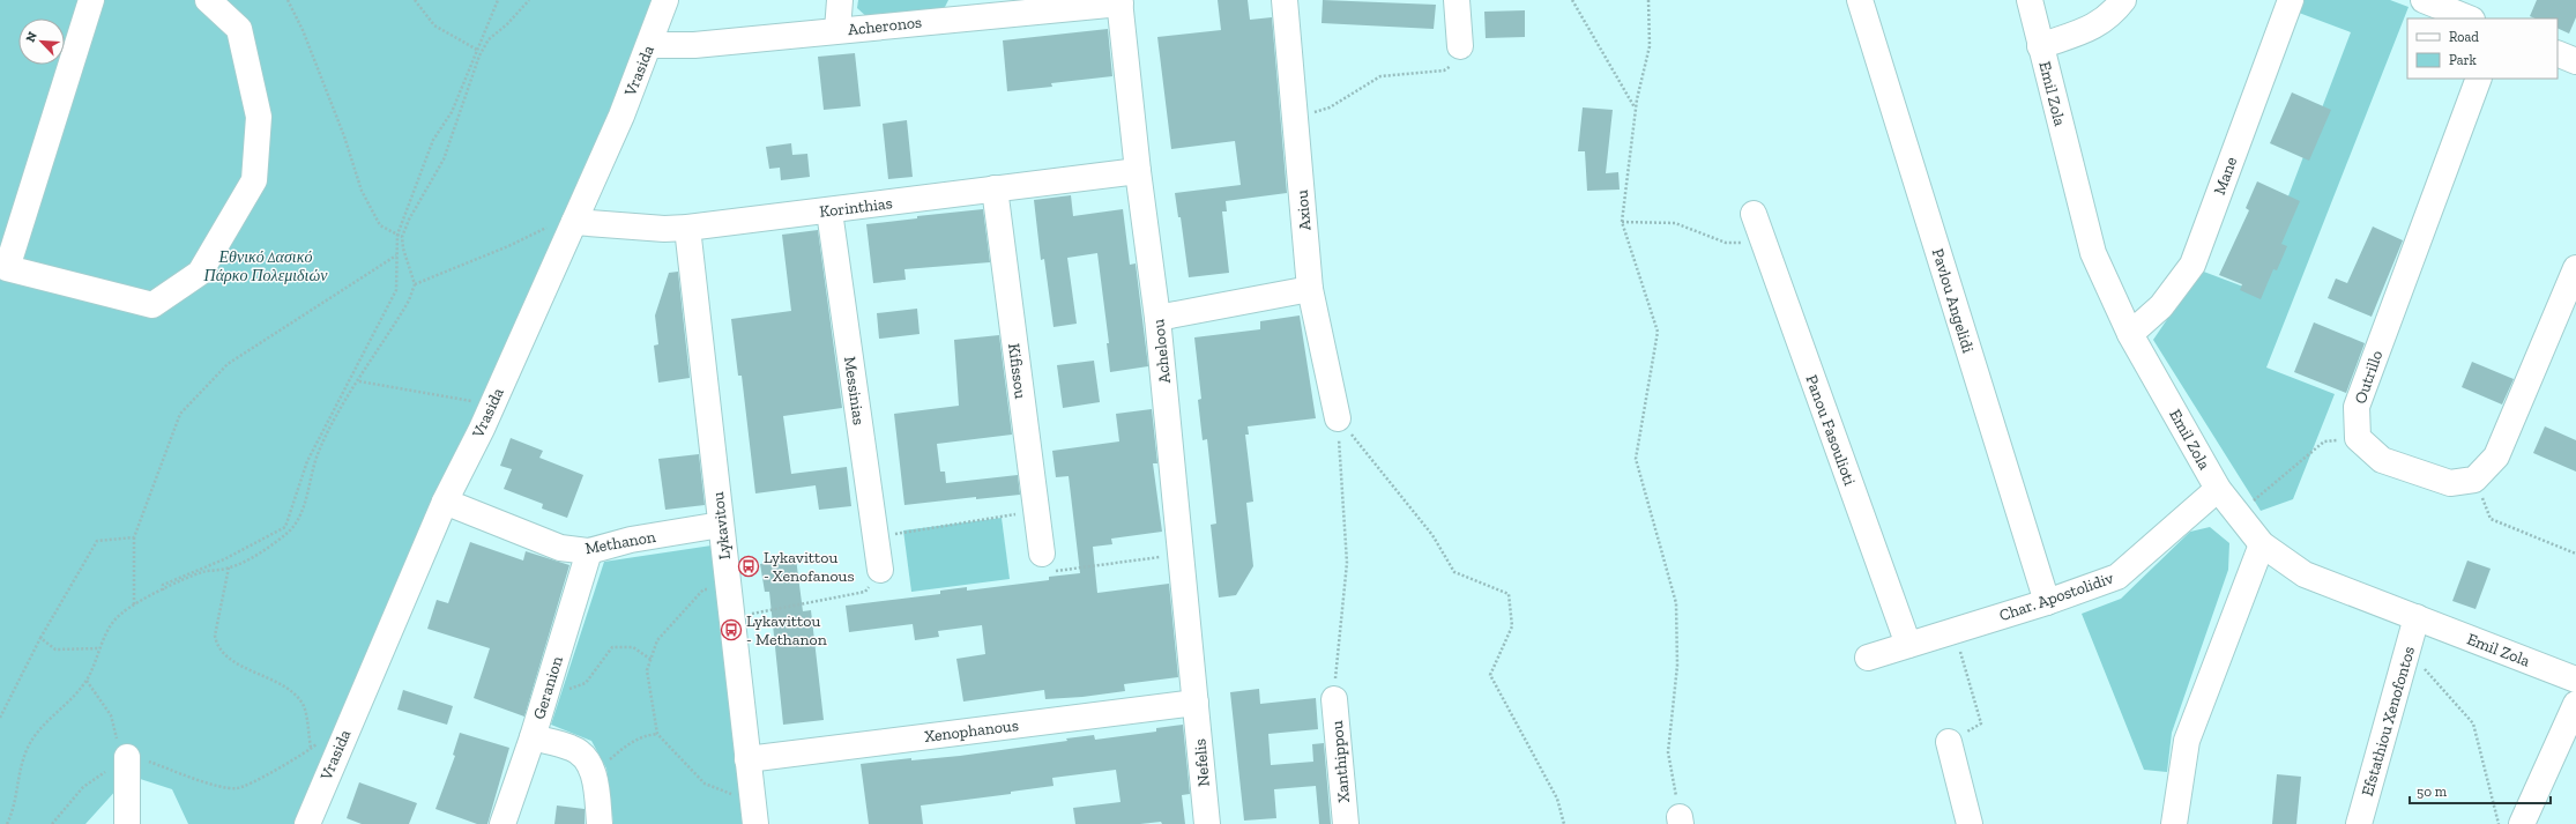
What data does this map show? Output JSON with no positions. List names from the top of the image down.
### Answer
{
  "streets": {
    "street": [
      "Acheronos",
      "Vrasida",
      "Emil Zola",
      "Mane",
      "Korinthias",
      "Axiou",
      "Pavlou Angelidi",
      "Acheloou",
      "Kifissou",
      "Outrillo",
      "Messinias",
      "Panou Fasoulioti",
      "Lykavitou",
      "Methanon",
      "Char. Apostolidiv",
      "Geranion",
      "Efstathiou Xenofontos",
      "Xenophanous",
      "Xanthippou",
      "Nefelis"
    ]
  },
  "crossings": [
    ["Acheronos", "Vrasida"],
    ["Acheronos", "Acheloou"],
    ["Vrasida", "Korinthias"],
    ["Vrasida", "Methanon"],
    ["Emil Zola", "Mane"],
    ["Emil Zola", "Char. Apostolidiv"],
    ["Emil Zola", "Efstathiou Xenofontos"],
    ["Korinthias", "Acheloou"],
    ["Korinthias", "Kifissou"],
    ["Korinthias", "Messinias"],
    ["Korinthias", "Lykavitou"],
    ["Pavlou Angelidi", "Char. Apostolidiv"],
    ["Acheloou", "Xenophanous"],
    ["Acheloou", "Nefelis"],
    ["Panou Fasoulioti", "Char. Apostolidiv"],
    ["Lykavitou", "Methanon"],
    ["Lykavitou", "Xenophanous"],
    ["Methanon", "Geranion"],
    ["Xenophanous", "Nefelis"]
  ],
  "parks": ["Εθνικό Δασικό Πάρκο Πολεμιδιών"],
  "places": {
    "bus stop": ["Lykavittou - Xenofanous", "Lykavittou - Methanon"]
  },
  "legend": ["Road", "Park"],
  "scale_bar": "50 m",
  "north": "top left"
}
